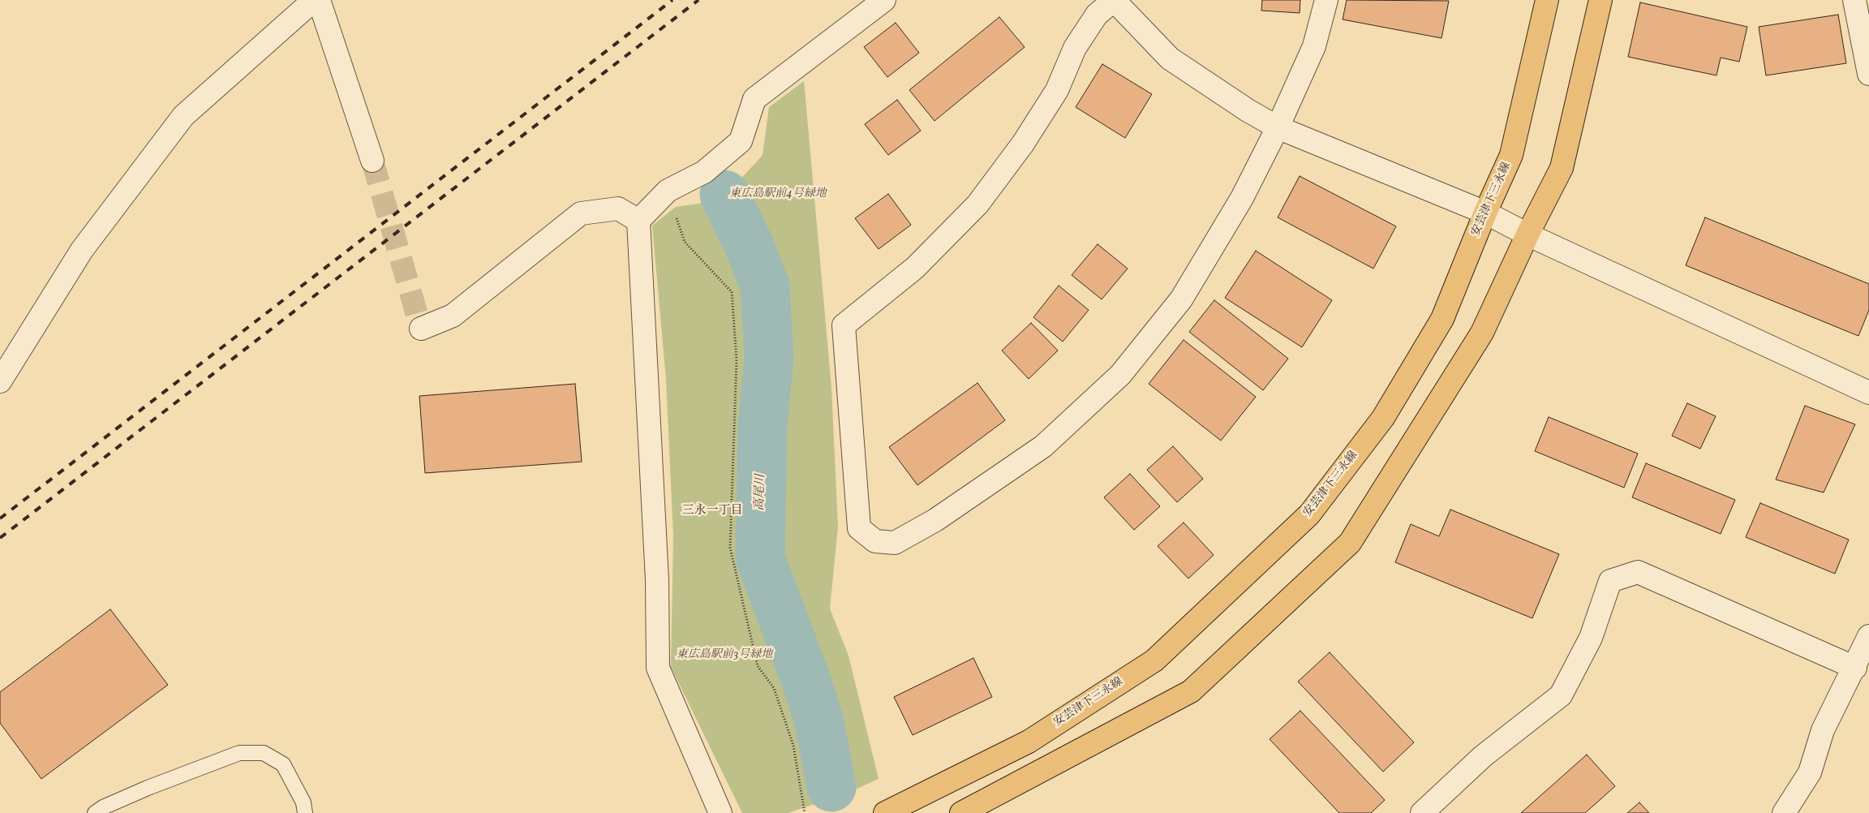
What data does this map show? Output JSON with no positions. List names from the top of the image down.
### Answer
{
  "streets": {
    "main road": ["安芸津下三永線"]
  },
  "districts": ["三永一丁目"],
  "water": ["高尾川"],
  "parks": ["東広島駅前4号緑地", "東広島駅前3号緑地"]
}
